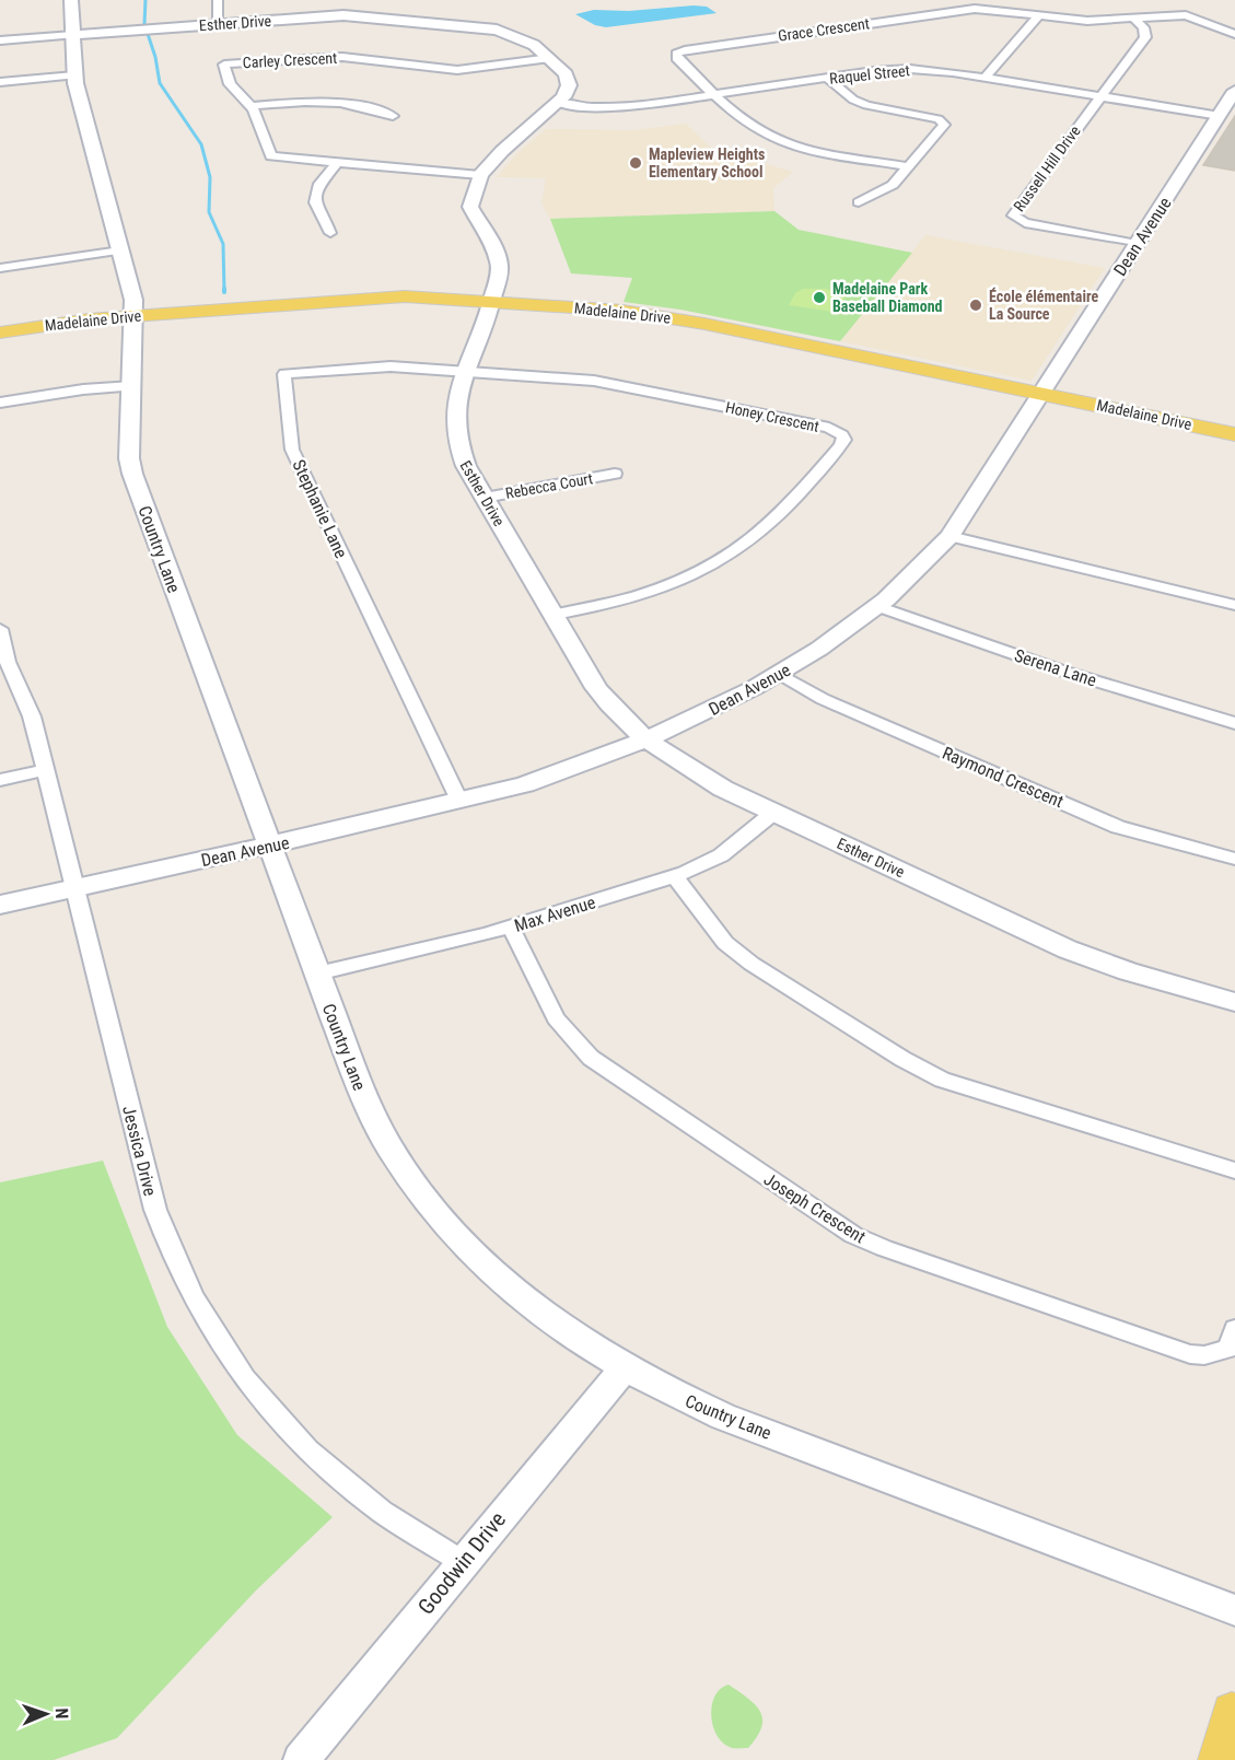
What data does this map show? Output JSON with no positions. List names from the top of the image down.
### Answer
{
  "streets": {
    "main road": ["Madelaine Drive"],
    "street": [
      "Esther Drive",
      "Grace Crescent",
      "Carley Crescent",
      "Raquel Street",
      "Russell Hill Drive",
      "Dean Avenue",
      "Honey Crescent",
      "Rebecca Court",
      "Stephanie Lane",
      "Country Lane",
      "Serena Lane",
      "Raymond Crescent",
      "Max Avenue",
      "Jessica Drive",
      "Joseph Crescent",
      "Goodwin Drive"
    ]
  },
  "crossings": [
    ["Esther Drive", "Carley Crescent"],
    ["Esther Drive", "Raquel Street"],
    ["Esther Drive", "Dean Avenue"],
    ["Esther Drive", "Madelaine Drive"],
    ["Esther Drive", "Honey Crescent"],
    ["Esther Drive", "Rebecca Court"],
    ["Esther Drive", "Stephanie Lane"],
    ["Esther Drive", "Country Lane"],
    ["Esther Drive", "Max Avenue"],
    ["Grace Crescent", "Raquel Street"],
    ["Grace Crescent", "Russell Hill Drive"],
    ["Raquel Street", "Russell Hill Drive"],
    ["Raquel Street", "Dean Avenue"],
    ["Russell Hill Drive", "Dean Avenue"],
    ["Dean Avenue", "Madelaine Drive"],
    ["Dean Avenue", "Stephanie Lane"],
    ["Dean Avenue", "Country Lane"],
    ["Dean Avenue", "Serena Lane"],
    ["Dean Avenue", "Raymond Crescent"],
    ["Dean Avenue", "Jessica Drive"],
    ["Madelaine Drive", "Country Lane"],
    ["Honey Crescent", "Stephanie Lane"],
    ["Country Lane", "Max Avenue"],
    ["Country Lane", "Goodwin Drive"],
    ["Max Avenue", "Joseph Crescent"],
    ["Jessica Drive", "Goodwin Drive"]
  ],
  "places": ["Mapleview Heights Elementary School", "Madelaine Park Baseball Diamond", "École élémentaire La Source"],
  "north": "right"
}
